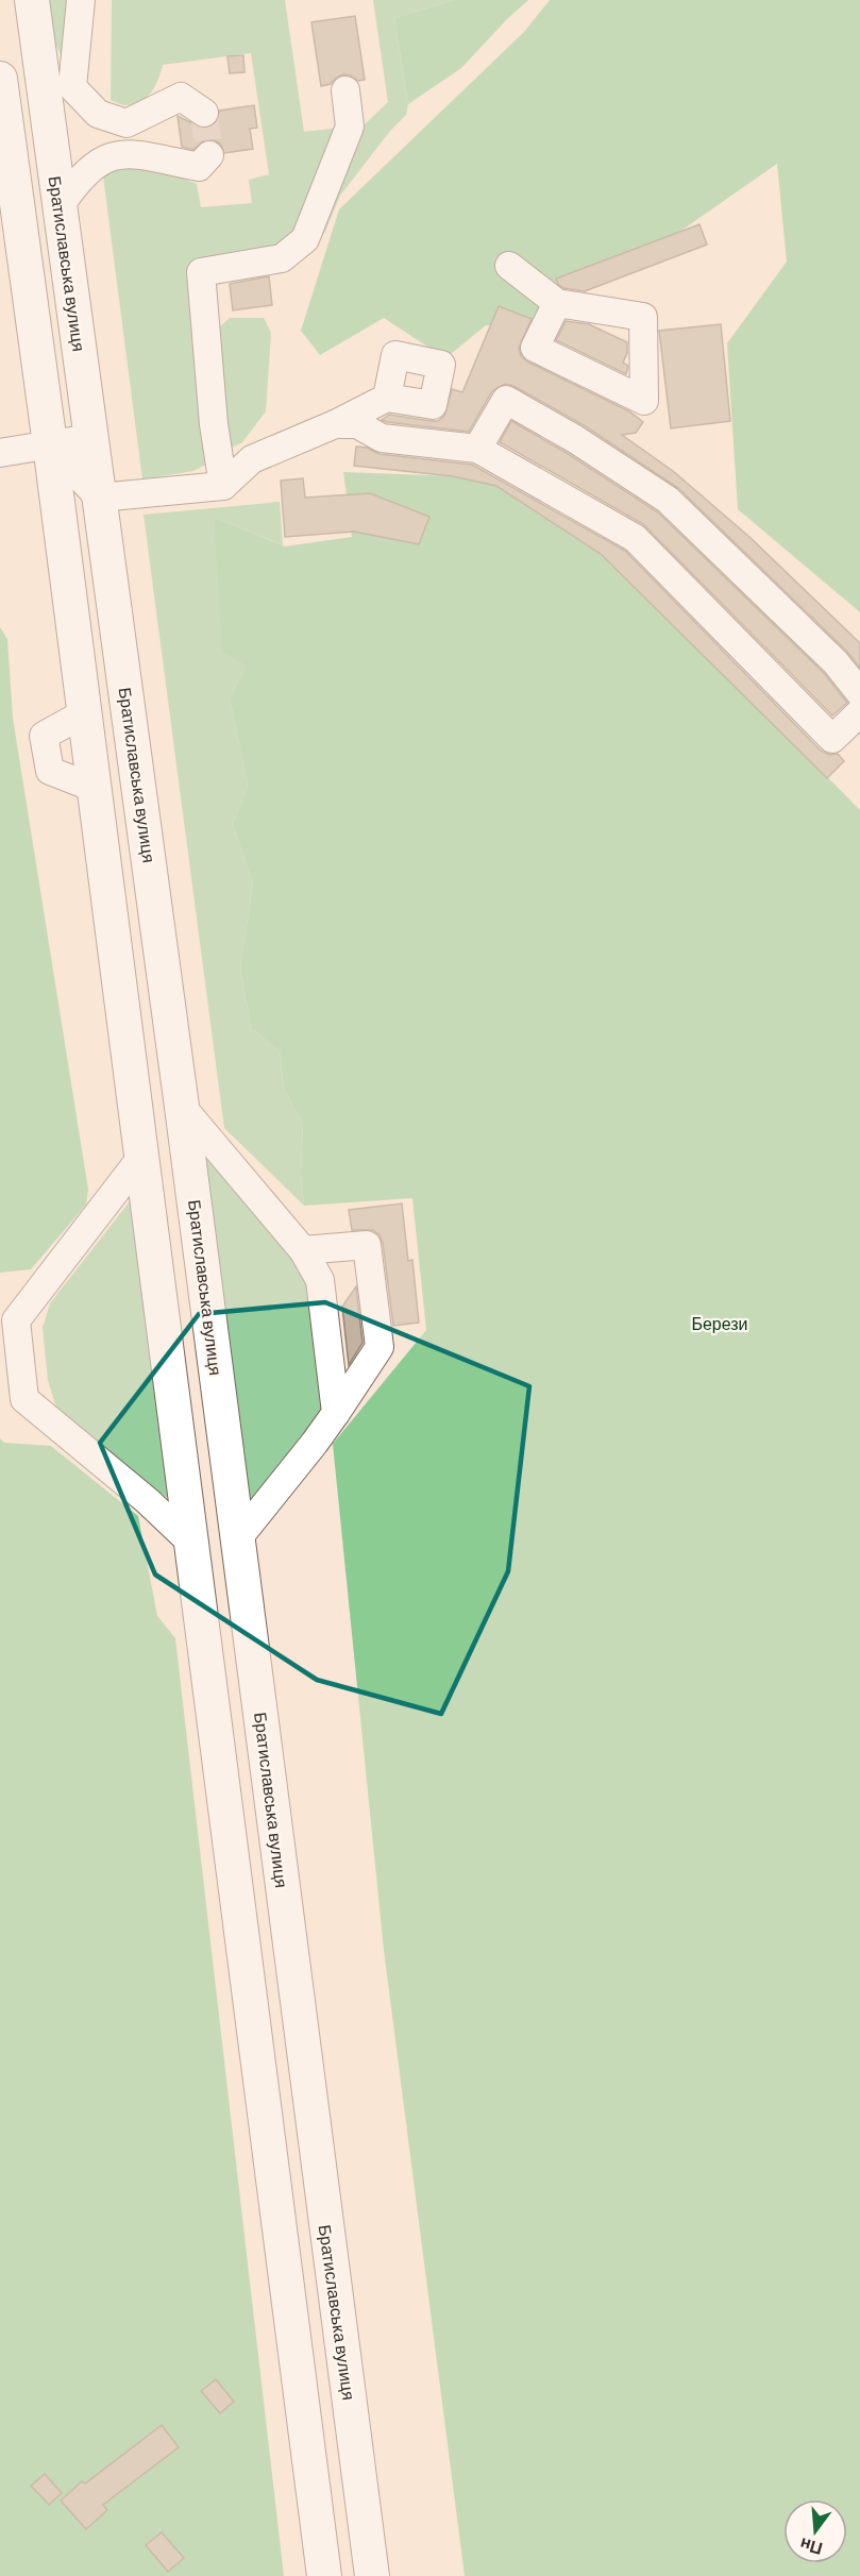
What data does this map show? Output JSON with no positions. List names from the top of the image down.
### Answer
{
  "streets": {
    "main road": ["Братиславська вулиця"]
  },
  "parks": ["Берези"],
  "north": "bottom"
}
